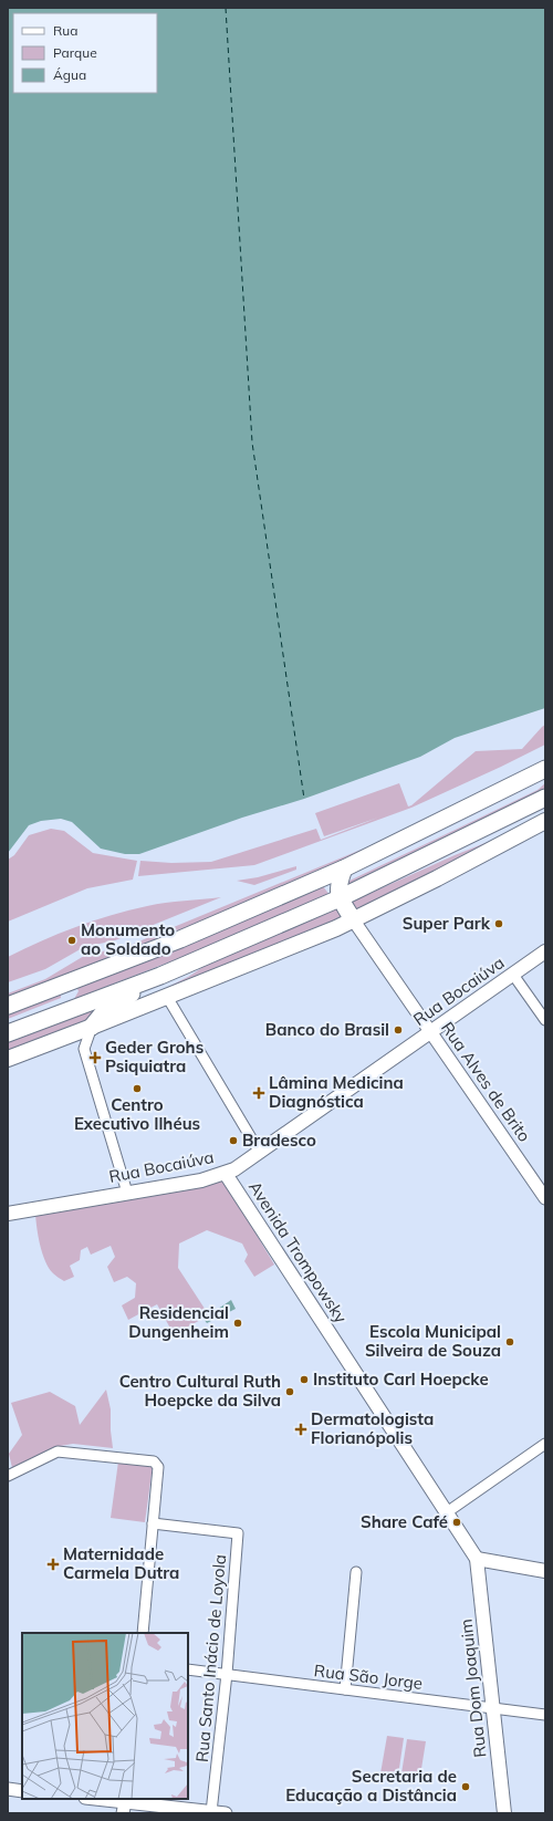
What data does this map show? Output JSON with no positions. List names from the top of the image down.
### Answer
{
  "streets": {
    "main road": ["Rua Bocaiúva", "Avenida Trompowsky", "Rua Dom Joaquim"],
    "street": ["Rua Alves de Brito", "Rua Santo Inácio de Loyola", "Rua São Jorge"]
  },
  "crossings": [
    ["Rua Bocaiúva", "Rua Alves de Brito"],
    ["Rua Bocaiúva", "Avenida Trompowsky"],
    ["Avenida Trompowsky", "Rua Dom Joaquim"],
    ["Rua Santo Inácio de Loyola", "Rua São Jorge"],
    ["Rua São Jorge", "Rua Dom Joaquim"]
  ],
  "places": {
    "other": [
      "Super Park",
      "Monumento ao Soldado",
      "Banco do Brasil",
      "Centro Executivo Ilhéus",
      "Bradesco",
      "Residencial Dungenheim",
      "Escola Municipal Silveira de Souza",
      "Instituto Carl Hoepcke",
      "Centro Cultural Ruth Hoepcke da Silva",
      "Share Café",
      "Secretaria de Educação a Distância"
    ],
    "health": [
      "Geder Grohs Psiquiatra",
      "Lâmina Medicina Diagnóstica",
      "Dermatologista Florianópolis",
      "Maternidade Carmela Dutra"
    ]
  },
  "legend": ["Rua", "Parque", "Água"]
}
